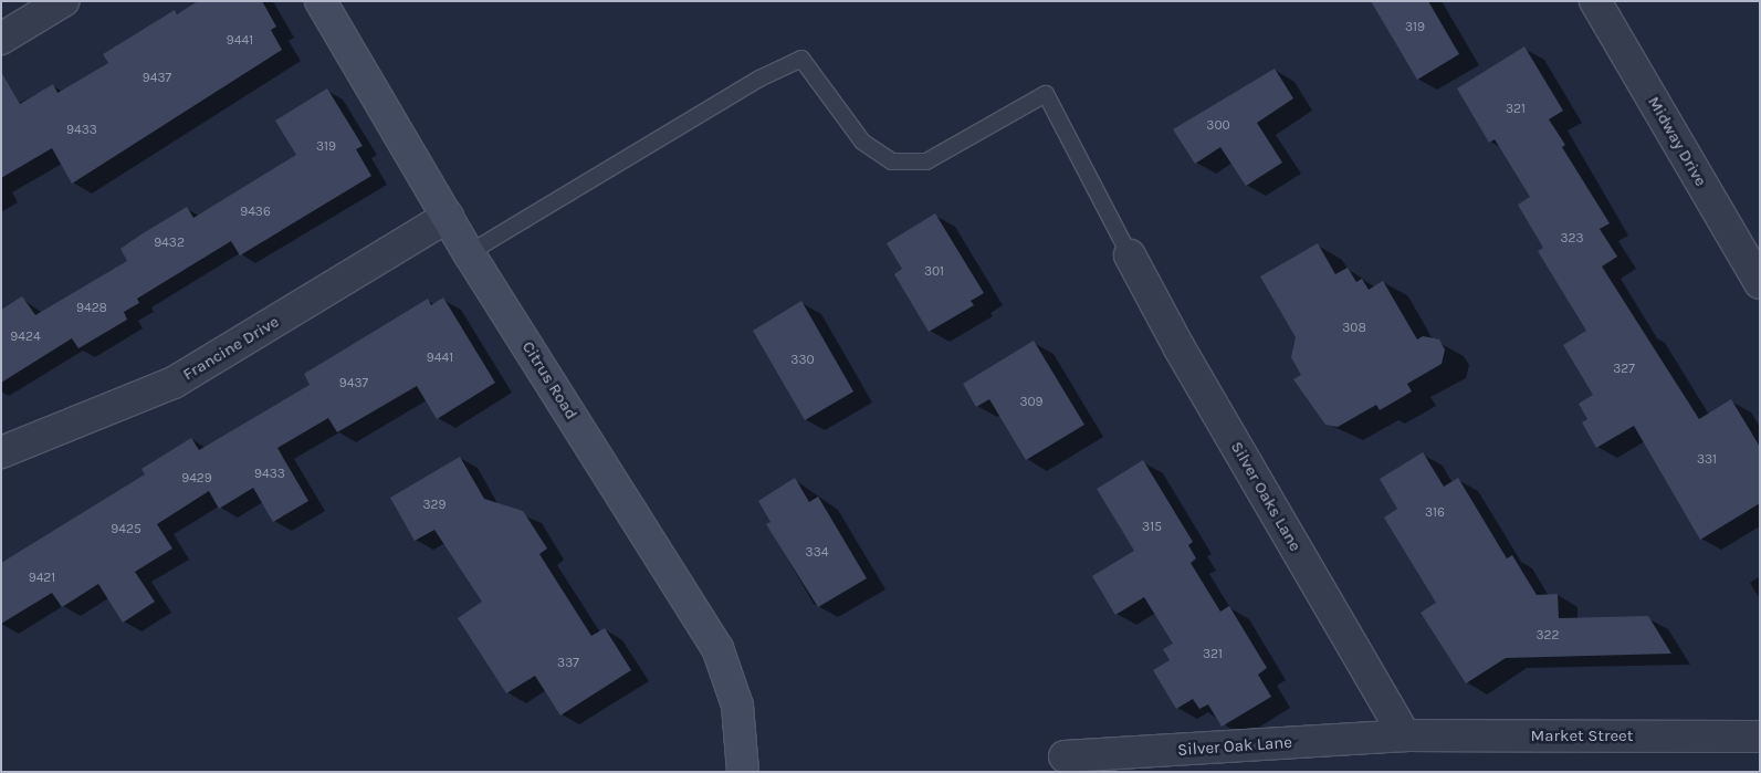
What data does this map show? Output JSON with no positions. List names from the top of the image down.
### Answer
{
  "streets": {
    "street": [
      "Midway Drive",
      "Francine Drive",
      "Citrus Road",
      "Silver Oaks Lane",
      "Market Street",
      "Silver Oak Lane"
    ]
  },
  "crossings": [
    ["Francine Drive", "Citrus Road"],
    ["Silver Oaks Lane", "Market Street"],
    ["Silver Oaks Lane", "Silver Oak Lane"],
    ["Market Street", "Silver Oak Lane"]
  ],
  "house_numbers": [
    "319",
    "9441",
    "9437",
    "321",
    "300",
    "9433",
    "319",
    "9436",
    "323",
    "9432",
    "301",
    "9428",
    "308",
    "9424",
    "9441",
    "330",
    "327",
    "9437",
    "309",
    "331",
    "9433",
    "9429",
    "329",
    "316",
    "315",
    "9425",
    "334",
    "9421",
    "322",
    "321",
    "337"
  ]
}
